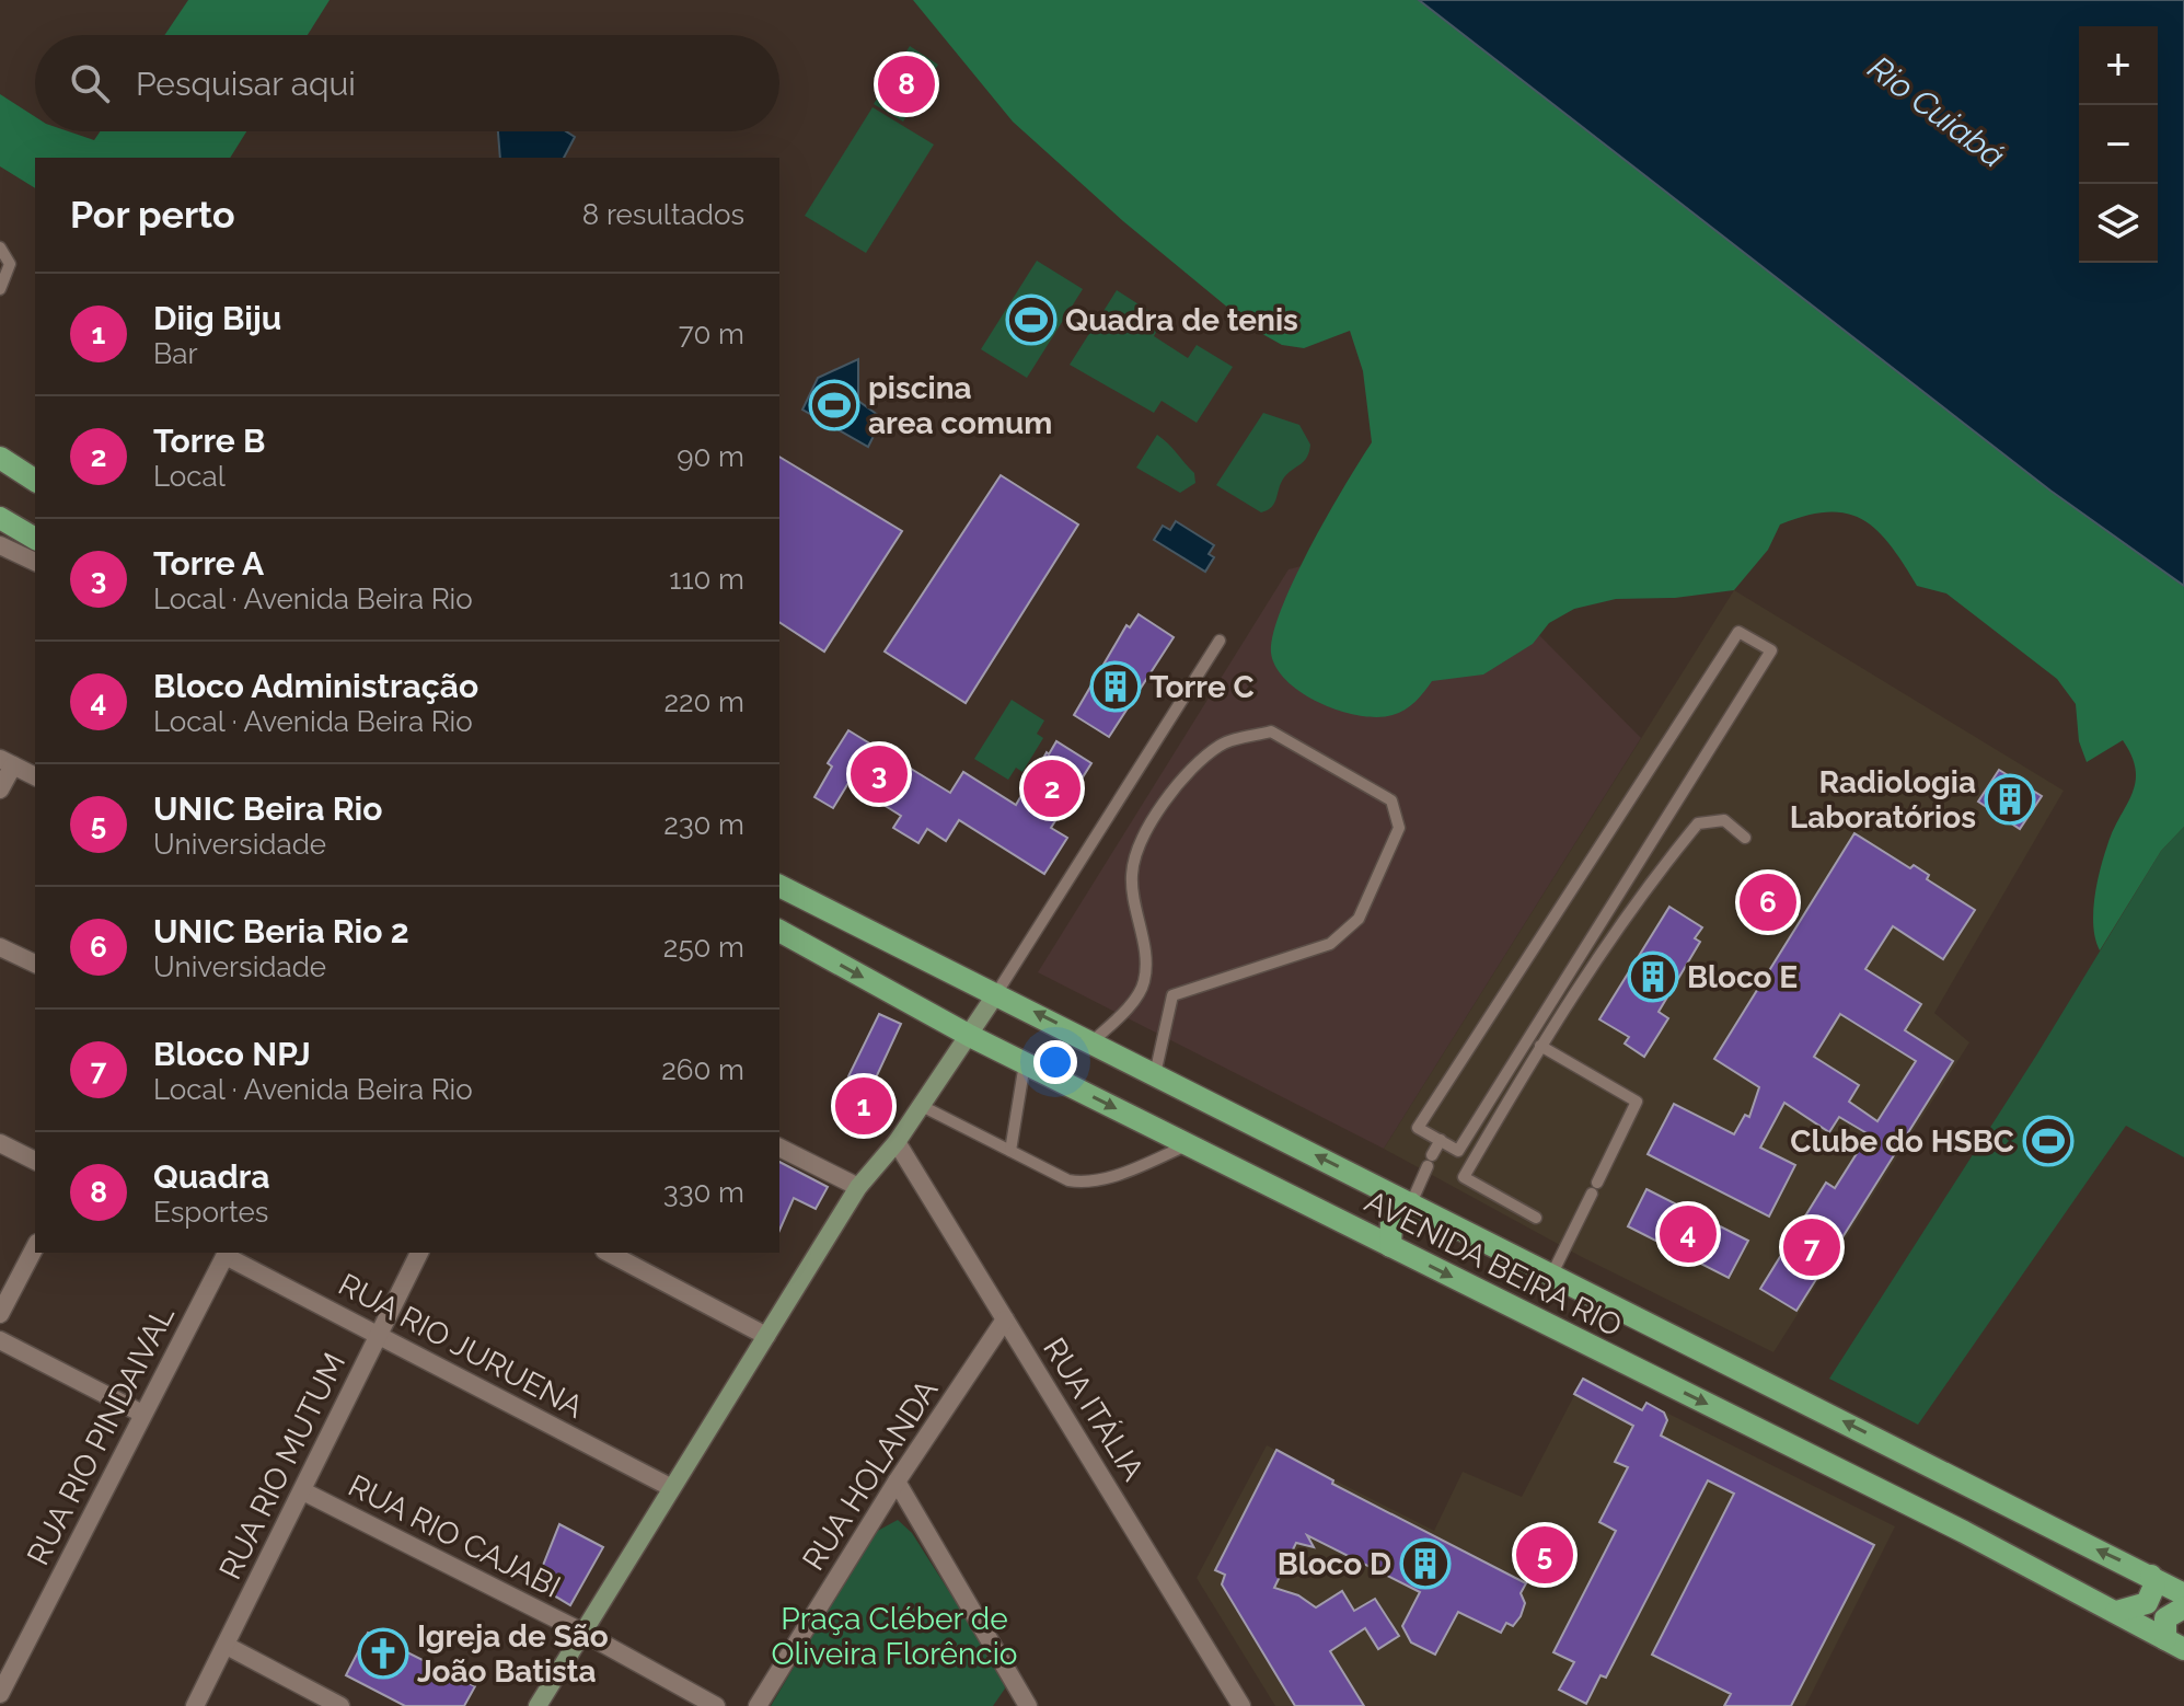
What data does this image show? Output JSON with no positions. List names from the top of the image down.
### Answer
{
  "streets": {
    "main road": ["AVENIDA BEIRA RIO"],
    "street": [
      "RUA RIO JURUENA",
      "RUA ITÁLIA",
      "RUA RIO PINDAIVAL",
      "RUA RIO MUTUM",
      "RUA HOLANDA",
      "RUA RIO CAJABI"
    ]
  },
  "crossings": [
    ["RUA RIO JURUENA", "RUA RIO PINDAIVAL"],
    ["RUA RIO JURUENA", "RUA RIO MUTUM"],
    ["RUA ITÁLIA", "RUA HOLANDA"],
    ["RUA RIO MUTUM", "RUA RIO CAJABI"]
  ],
  "water": ["Rio Cuiabá"],
  "parks": ["Praça Cléber de Oliveira Florêncio"],
  "places": {
    "sports": ["Quadra de tenis", "piscina area comum", "Clube do HSBC"],
    "building": [
      "Torre C",
      "Radiologia Laboratórios",
      "Bloco E",
      "Bloco D"
    ],
    "church": ["Igreja de São João Batista"]
  },
  "page": {
    "map_buttons": ["+", "−"],
    "search": "Pesquisar aqui",
    "pins": [
      "8",
      "3",
      "2",
      "6",
      "1",
      "4",
      "7",
      "5"
    ],
    "heading": ["Por perto", "8 resultados"],
    "list": [
      {
        "mark": "1",
        "name": "Diig Biju",
        "note": "Bar",
        "value": "70 m"
      },
      {
        "mark": "2",
        "name": "Torre B",
        "note": "Local",
        "value": "90 m"
      },
      {
        "mark": "3",
        "name": "Torre A",
        "note": "Local · Avenida Beira Rio",
        "value": "110 m"
      },
      {
        "mark": "4",
        "name": "Bloco Administração",
        "note": "Local · Avenida Beira Rio",
        "value": "220 m"
      },
      {
        "mark": "5",
        "name": "UNIC Beira Rio",
        "note": "Universidade",
        "value": "230 m"
      },
      {
        "mark": "6",
        "name": "UNIC Beria Rio 2",
        "note": "Universidade",
        "value": "250 m"
      },
      {
        "mark": "7",
        "name": "Bloco NPJ",
        "note": "Local · Avenida Beira Rio",
        "value": "260 m"
      },
      {
        "mark": "8",
        "name": "Quadra",
        "note": "Esportes",
        "value": "330 m"
      }
    ]
  }
}
